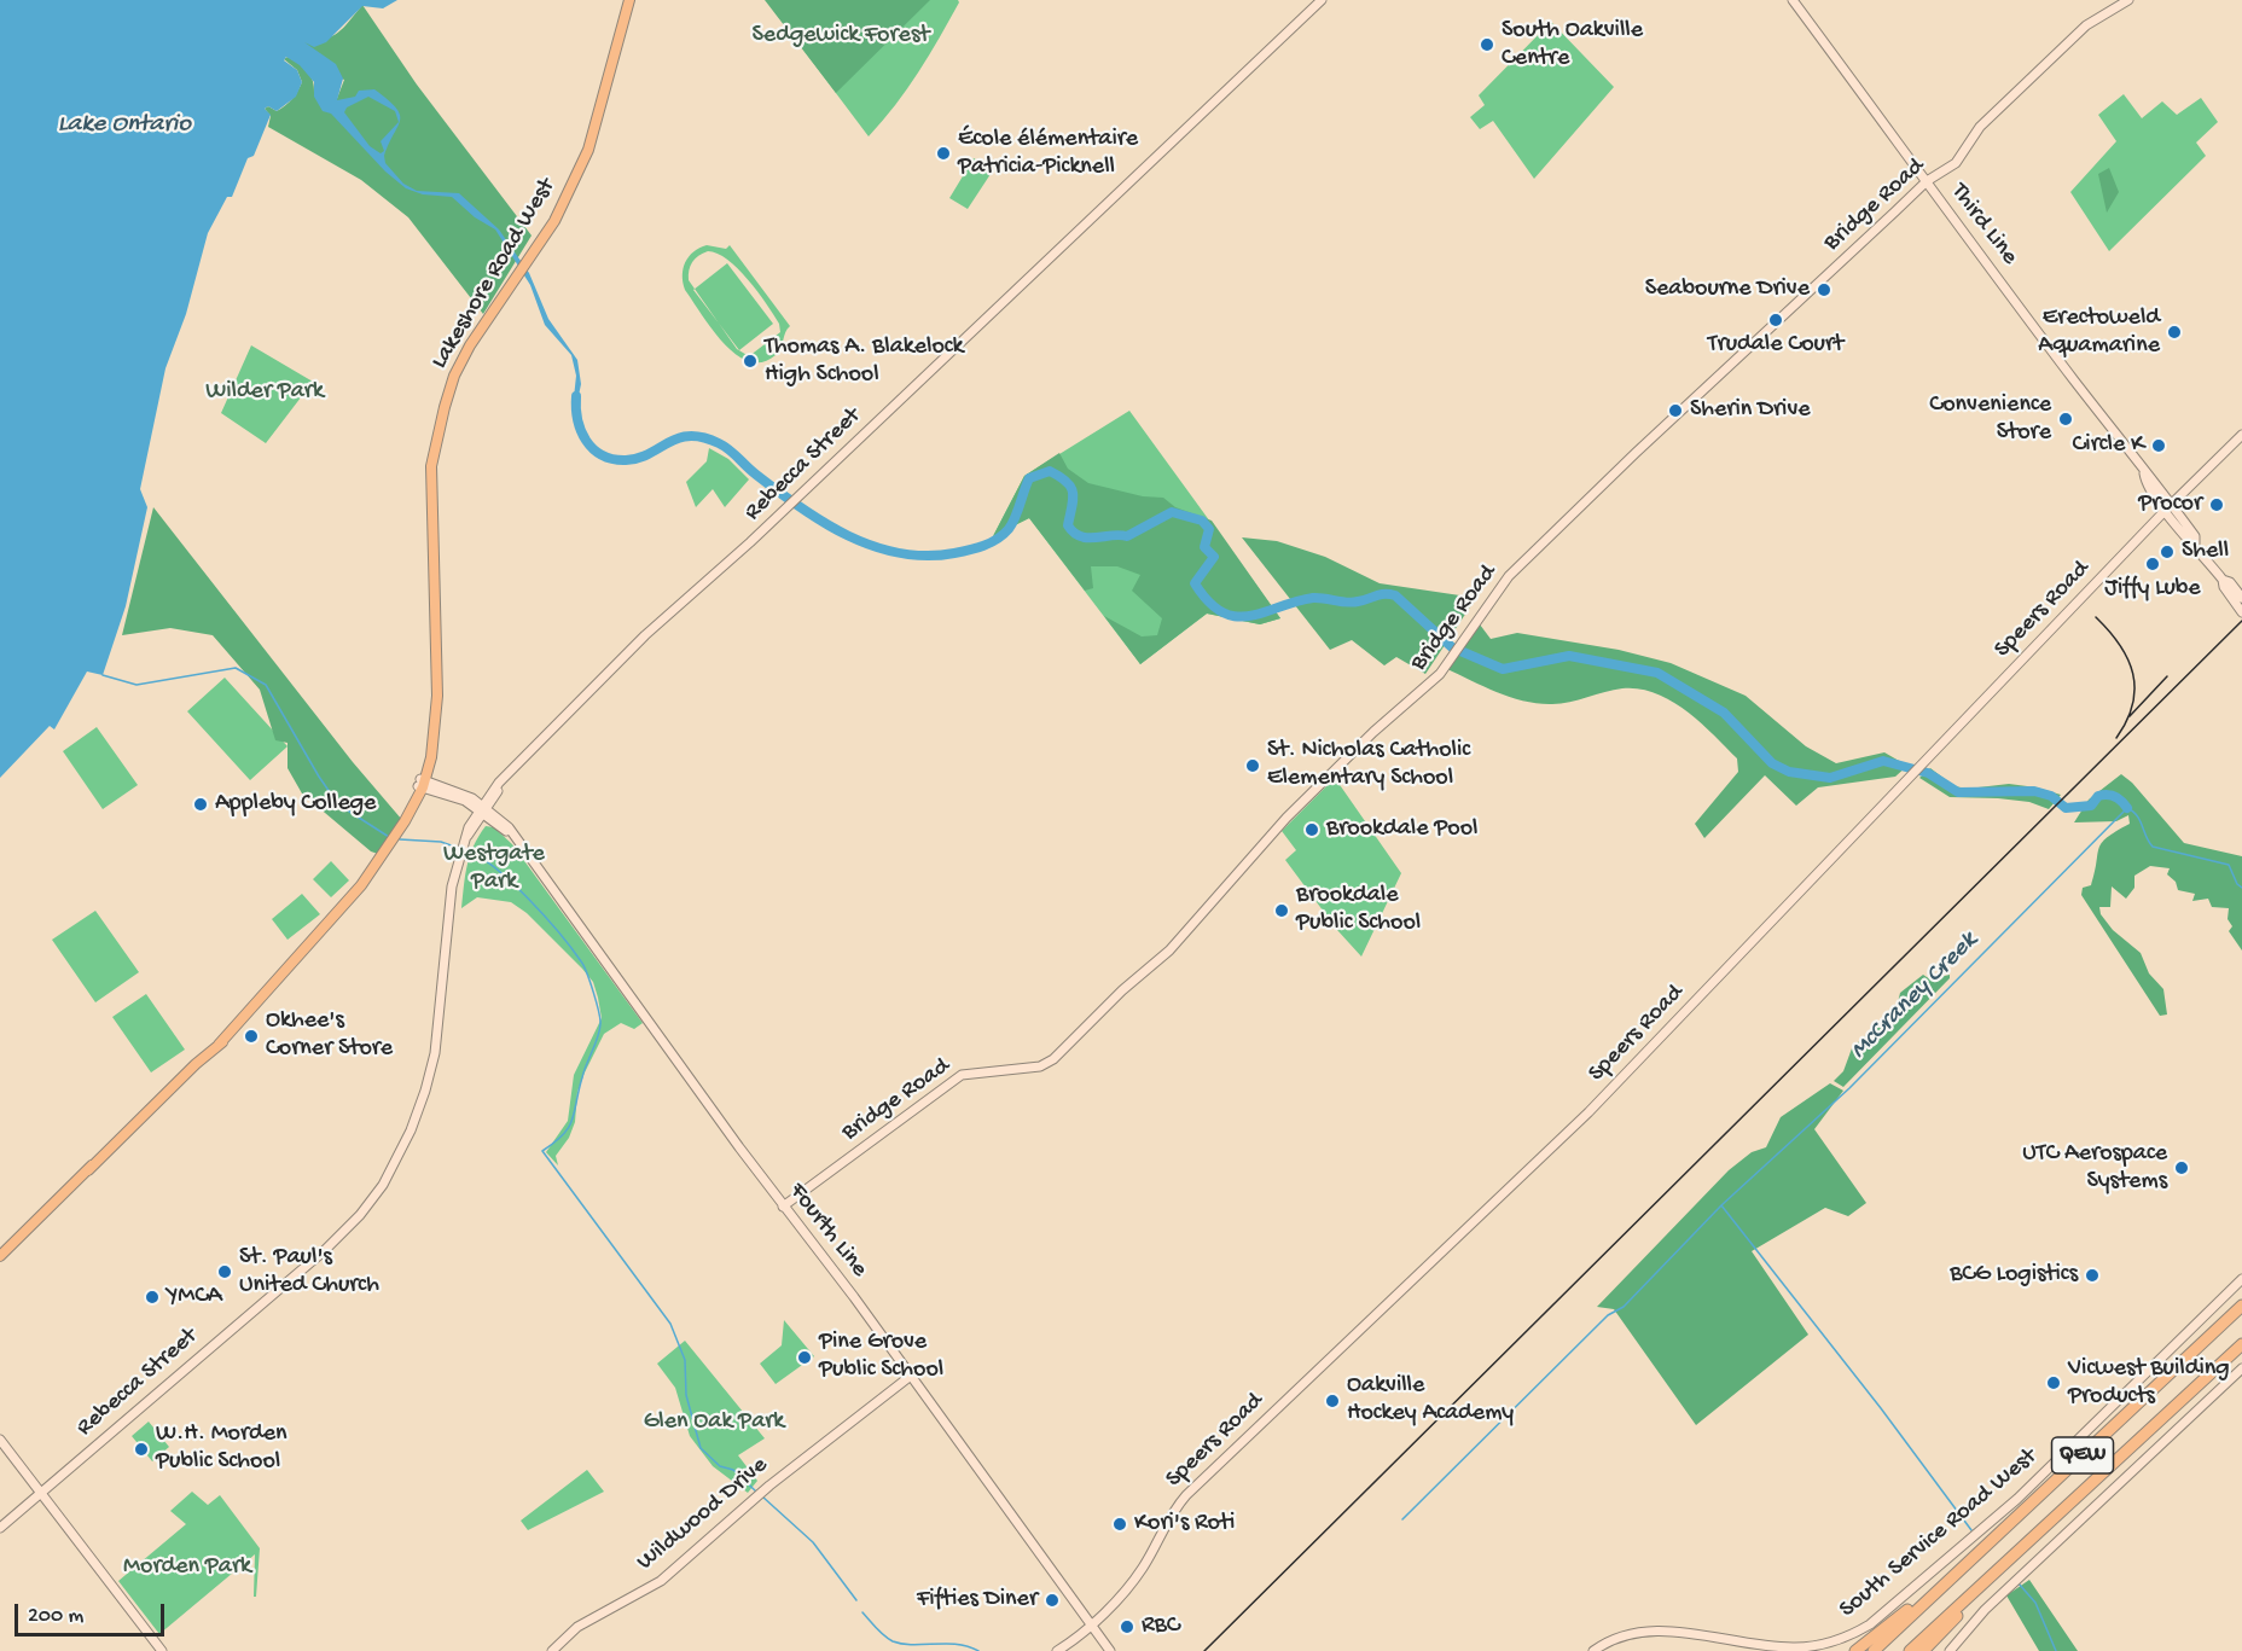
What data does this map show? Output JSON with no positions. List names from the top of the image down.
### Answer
{
  "streets": {
    "highway": ["QEW"],
    "main road": ["Lakeshore Road West"],
    "street": [
      "Bridge Road",
      "Third Line",
      "Rebecca Street",
      "Speers Road",
      "Fourth Line",
      "Wildwood Drive",
      "South Service Road West"
    ]
  },
  "crossings": [
    ["Bridge Road", "Third Line"],
    ["Bridge Road", "Fourth Line"],
    ["Third Line", "Speers Road"],
    ["Lakeshore Road West", "Fourth Line"],
    ["Rebecca Street", "Fourth Line"],
    ["Speers Road", "Fourth Line"],
    ["Fourth Line", "Wildwood Drive"]
  ],
  "water": ["Lake Ontario", "McCraney Creek"],
  "parks": [
    "Sedgewick Forest",
    "Wilder Park",
    "Westgate Park",
    "Glen Oak Park",
    "Morden Park"
  ],
  "places": [
    "South Oakville Centre",
    "École élémentaire Patricia-Picknell",
    "Seabourne Drive",
    "Trudale Court",
    "Erectoweld Aquamarine",
    "Thomas A. Blakelock High School",
    "Sherin Drive",
    "Convenience Store",
    "Circle K",
    "Procor",
    "Shell",
    "Jiffy Lube",
    "St. Nicholas Catholic Elementary School",
    "Appleby College",
    "Brookdale Pool",
    "Brookdale Public School",
    "Okhee's Corner Store",
    "UTC Aerospace Systems",
    "St. Paul's United Church",
    "BCG Logistics",
    "YMCA",
    "Pine Grove Public School",
    "Vicwest Building Products",
    "Oakville Hockey Academy",
    "W.H. Morden Public School",
    "Kori's Roti",
    "Fifties Diner",
    "RBC"
  ],
  "scale_bar": "200 m"
}
